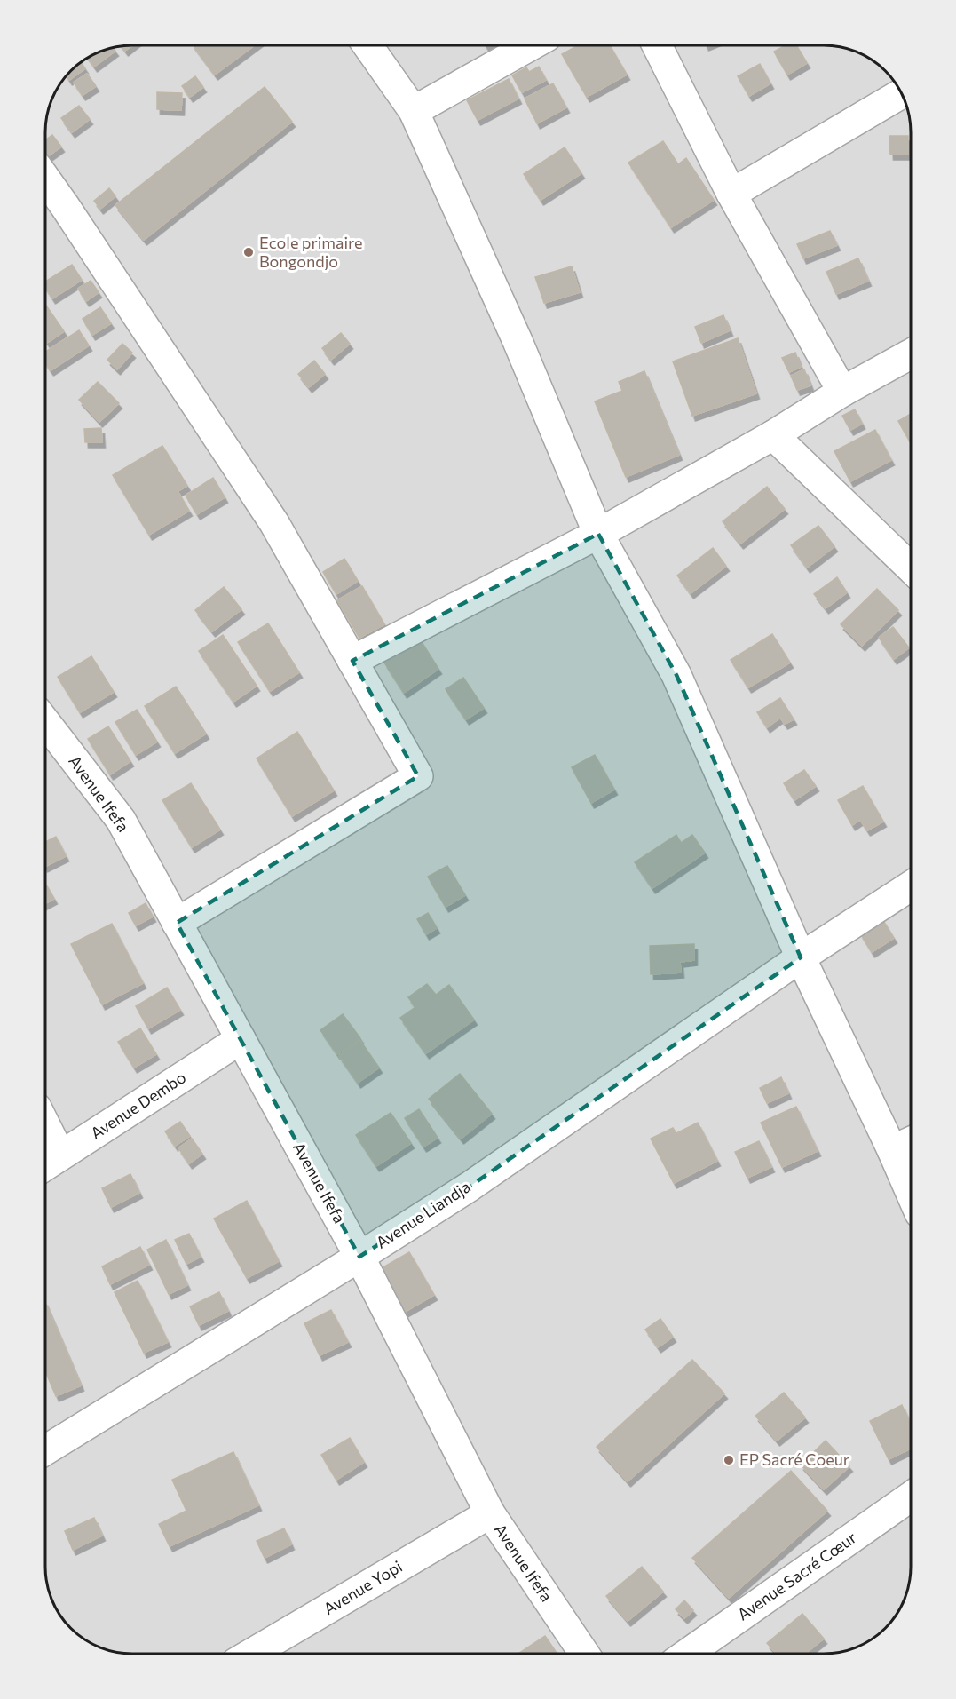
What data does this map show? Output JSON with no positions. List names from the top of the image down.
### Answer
{
  "streets": {
    "street": [
      "Avenue Ifefa",
      "Avenue Dembo",
      "Avenue Liandja",
      "Avenue Sacré Cœur",
      "Avenue Yopi"
    ]
  },
  "crossings": [
    ["Avenue Ifefa", "Avenue Dembo"],
    ["Avenue Ifefa", "Avenue Liandja"],
    ["Avenue Ifefa", "Avenue Yopi"]
  ],
  "places": ["Ecole primaire Bongondjo", "EP Sacré Coeur"]
}
